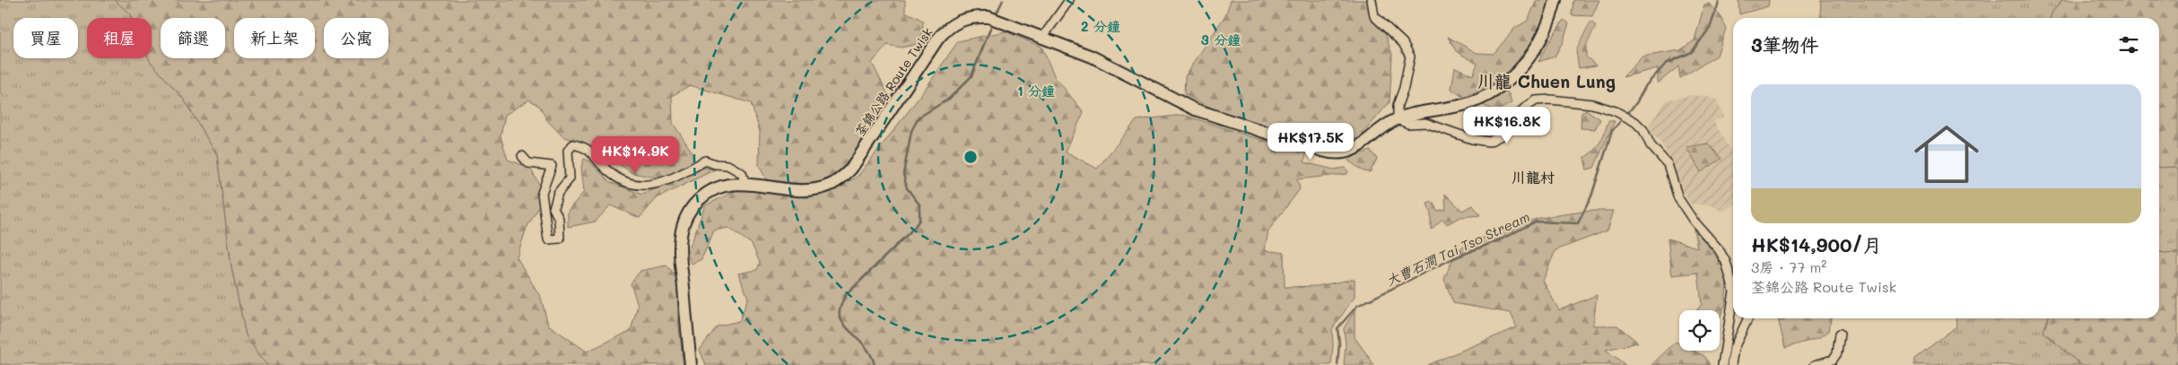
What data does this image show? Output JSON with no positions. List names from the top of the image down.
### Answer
{
  "streets": {
    "main road": ["荃錦公路 Route Twisk"]
  },
  "districts": ["川龍 Chuen Lung", "川龍村"],
  "water": ["大曹石澗 Tai Tso Stream"],
  "page": {
    "chip": [
      "買屋",
      "租屋",
      "篩選",
      "新上架",
      "公寓"
    ],
    "heading": "3筆物件",
    "list": [
      {
        "name": "HK$14,900/月",
        "note": "3房 · 77 m² · 荃錦公路 Route Twisk"
      }
    ],
    "price": ["HK$16.8K", "HK$17.5K", "HK$14.9K"]
  },
  "rings": ["2 分鐘", "3 分鐘", "1 分鐘"]
}
